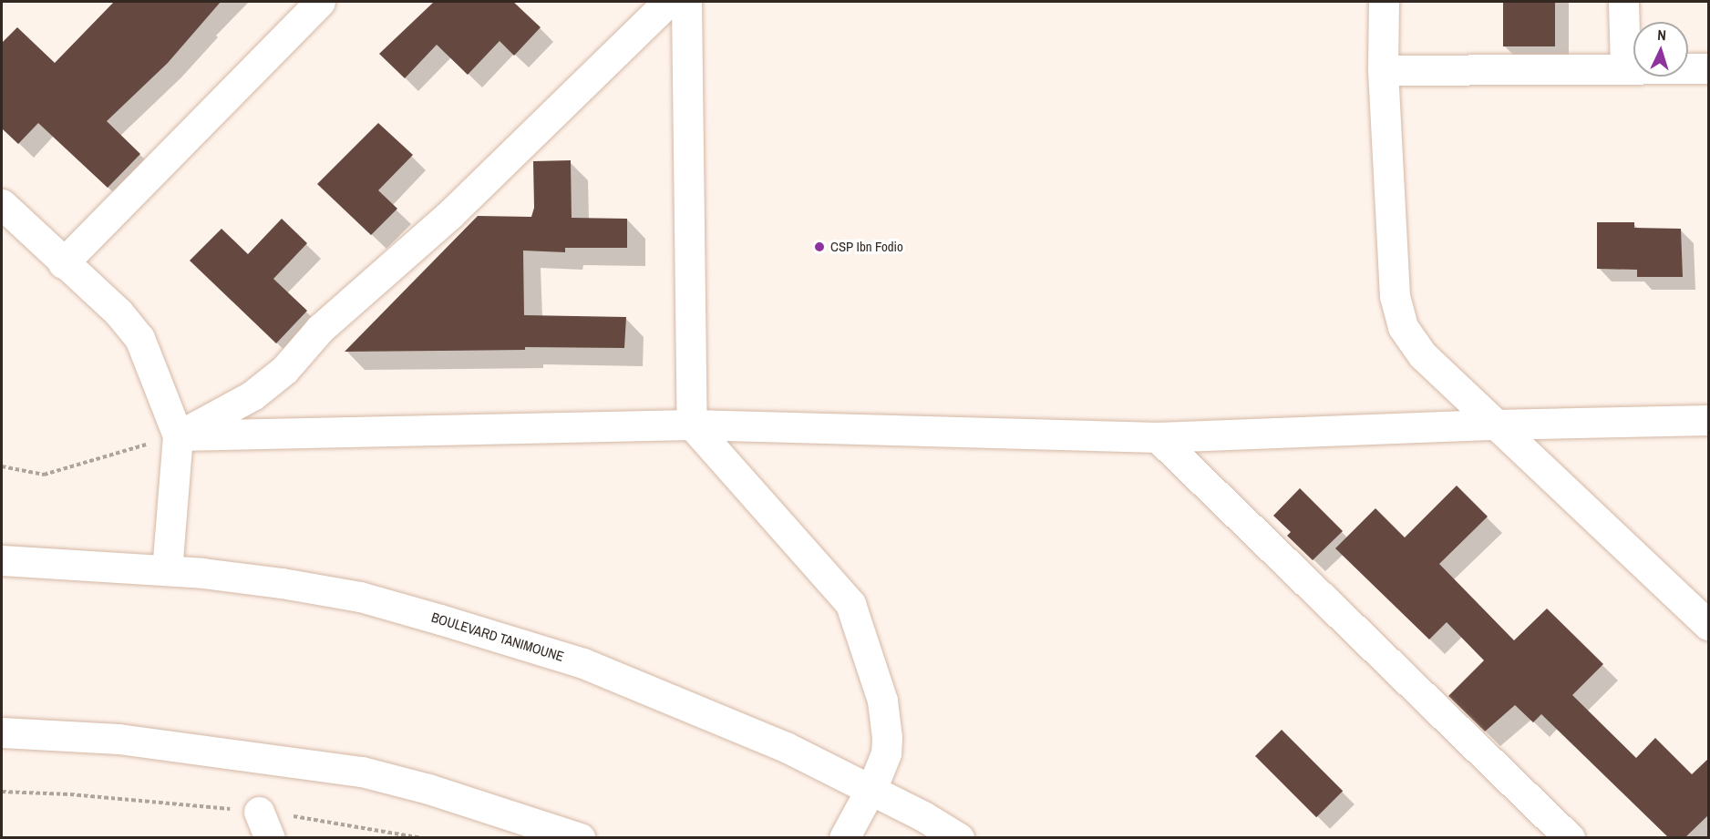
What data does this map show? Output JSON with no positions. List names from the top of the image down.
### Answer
{
  "streets": {
    "street": ["BOULEVARD TANIMOUNE"]
  },
  "places": ["CSP Ibn Fodio"],
  "north": "top"
}
